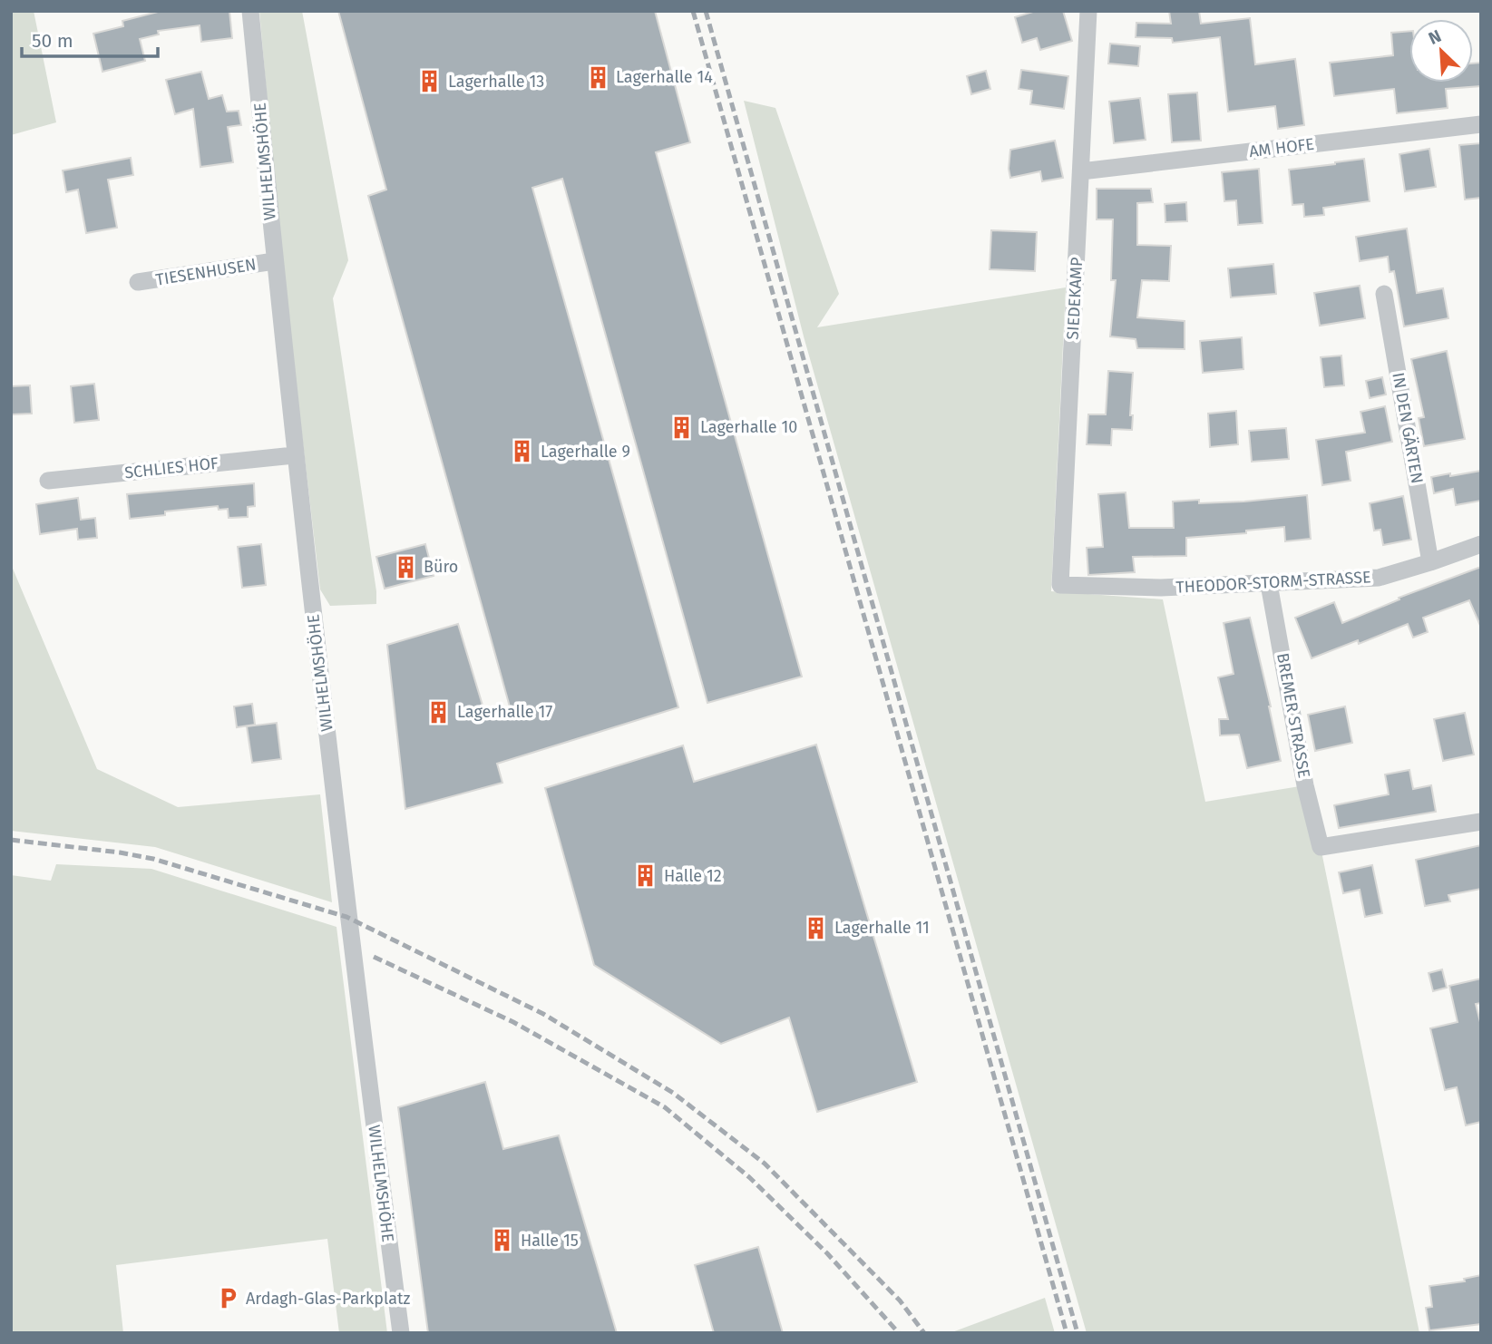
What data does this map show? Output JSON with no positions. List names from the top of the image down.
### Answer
{
  "streets": {
    "street": [
      "AM HOFE",
      "WILHELMSHÖHE",
      "TIESENHUSEN",
      "SIEDEKAMP",
      "IN DEN GÄRTEN",
      "SCHLIES HOF",
      "THEODOR-STORM-STRASSE",
      "BREMER STRASSE"
    ]
  },
  "crossings": [
    ["AM HOFE", "SIEDEKAMP"],
    ["WILHELMSHÖHE", "TIESENHUSEN"],
    ["WILHELMSHÖHE", "SCHLIES HOF"],
    ["SIEDEKAMP", "THEODOR-STORM-STRASSE"],
    ["IN DEN GÄRTEN", "THEODOR-STORM-STRASSE"],
    ["THEODOR-STORM-STRASSE", "BREMER STRASSE"]
  ],
  "places": {
    "building": [
      "Lagerhalle 14",
      "Lagerhalle 13",
      "Lagerhalle 10",
      "Lagerhalle 9",
      "Büro",
      "Lagerhalle 17",
      "Halle 12",
      "Lagerhalle 11",
      "Halle 15"
    ],
    "parking": ["Ardagh-Glas-Parkplatz"]
  },
  "scale_bar": "50 m",
  "north": "top left"
}
